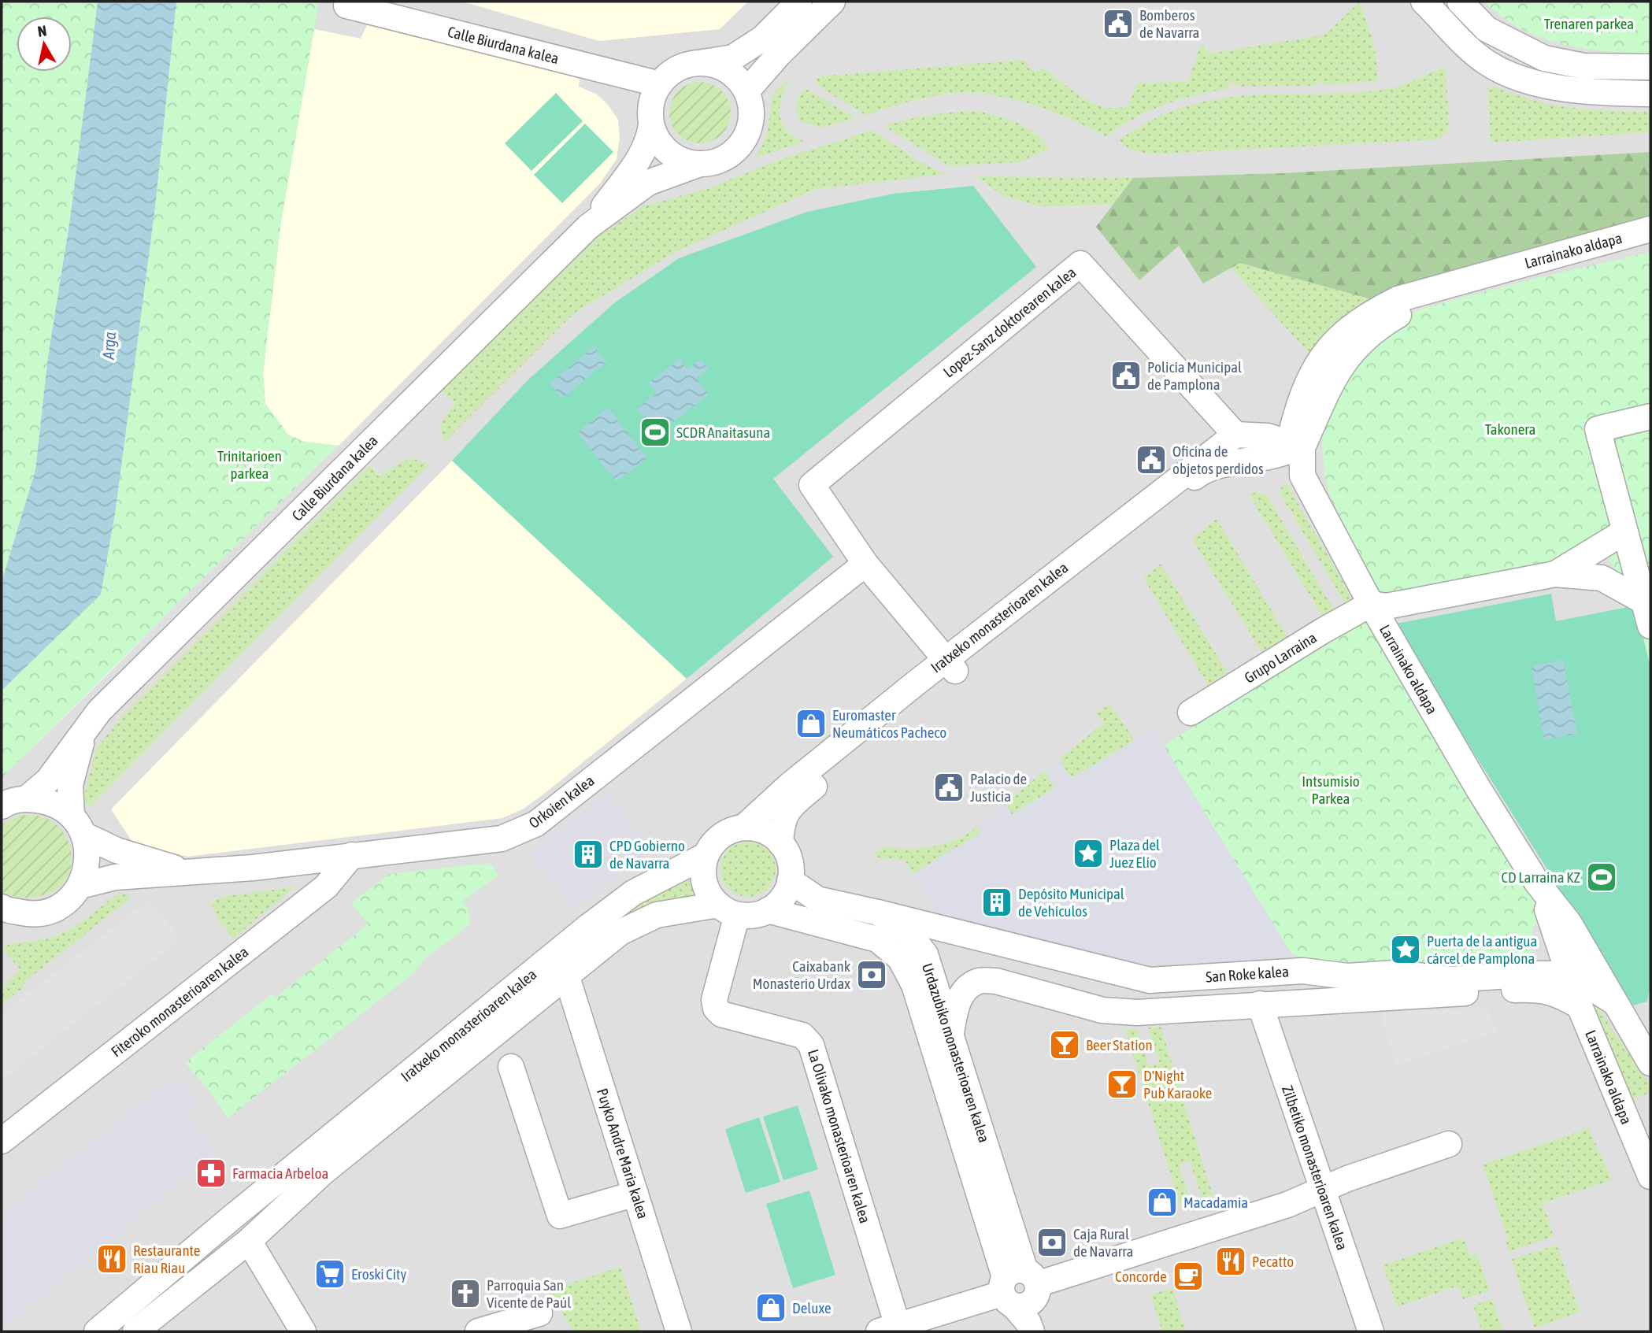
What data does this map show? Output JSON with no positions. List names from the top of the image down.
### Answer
{
  "streets": {
    "street": [
      "Calle Biurdana kalea",
      "Larrainako aldapa",
      "Lopez-Sanz doktorearen kalea",
      "Iratxeko monasterioaren kalea",
      "Grupo Larraina",
      "Orkoien kalea",
      "San Roke kalea",
      "Fiteroko monasterioaren kalea",
      "Urdazubiko monasterioaren kalea",
      "La Olivako monasterioaren kalea",
      "Puyko Andre Maria kalea",
      "Zilbetiko monasterioaren kalea"
    ]
  },
  "crossings": [
    ["Calle Biurdana kalea", "Orkoien kalea"],
    ["Larrainako aldapa", "Iratxeko monasterioaren kalea"],
    ["Larrainako aldapa", "Grupo Larraina"],
    ["Larrainako aldapa", "San Roke kalea"],
    ["Lopez-Sanz doktorearen kalea", "Iratxeko monasterioaren kalea"],
    ["Lopez-Sanz doktorearen kalea", "Orkoien kalea"],
    ["Iratxeko monasterioaren kalea", "Urdazubiko monasterioaren kalea"],
    ["Iratxeko monasterioaren kalea", "La Olivako monasterioaren kalea"],
    ["Iratxeko monasterioaren kalea", "Puyko Andre Maria kalea"],
    ["Orkoien kalea", "Fiteroko monasterioaren kalea"],
    ["San Roke kalea", "Urdazubiko monasterioaren kalea"],
    ["San Roke kalea", "Zilbetiko monasterioaren kalea"],
    ["Urdazubiko monasterioaren kalea", "La Olivako monasterioaren kalea"],
    ["La Olivako monasterioaren kalea", "Zilbetiko monasterioaren kalea"]
  ],
  "water": ["Arga"],
  "parks": [
    "Trenaren parkea",
    "Takonera",
    "Trinitarioen parkea",
    "Intsumisio Parkea"
  ],
  "places": {
    "public building": [
      "Bomberos de Navarra",
      "Policía Municipal de Pamplona",
      "Oficina de objetos perdidos",
      "Palacio de Justicia"
    ],
    "sports": ["SCDR Anaitasuna", "CD Larraina KZ"],
    "shop": ["Euromaster Neumáticos Pacheco", "Macadamia", "Deluxe"],
    "place": ["Plaza del Juez Elío", "Puerta de la antigua cárcel de Pamplona"],
    "building": ["CPD Gobierno de Navarra", "Depósito Municipal de Vehículos"],
    "bank": ["Caixabank Monasterio Urdax", "Caja Rural de Navarra"],
    "bar": ["Beer Station", "D'Night Pub Karaoke"],
    "pharmacy": ["Farmacia Arbeloa"],
    "restaurant": ["Restaurante Riau Riau", "Pecatto"],
    "supermarket": ["Eroski City"],
    "cafe": ["Concorde"],
    "church": ["Parroquia San Vicente de Paúl"]
  },
  "north": "top"
}
